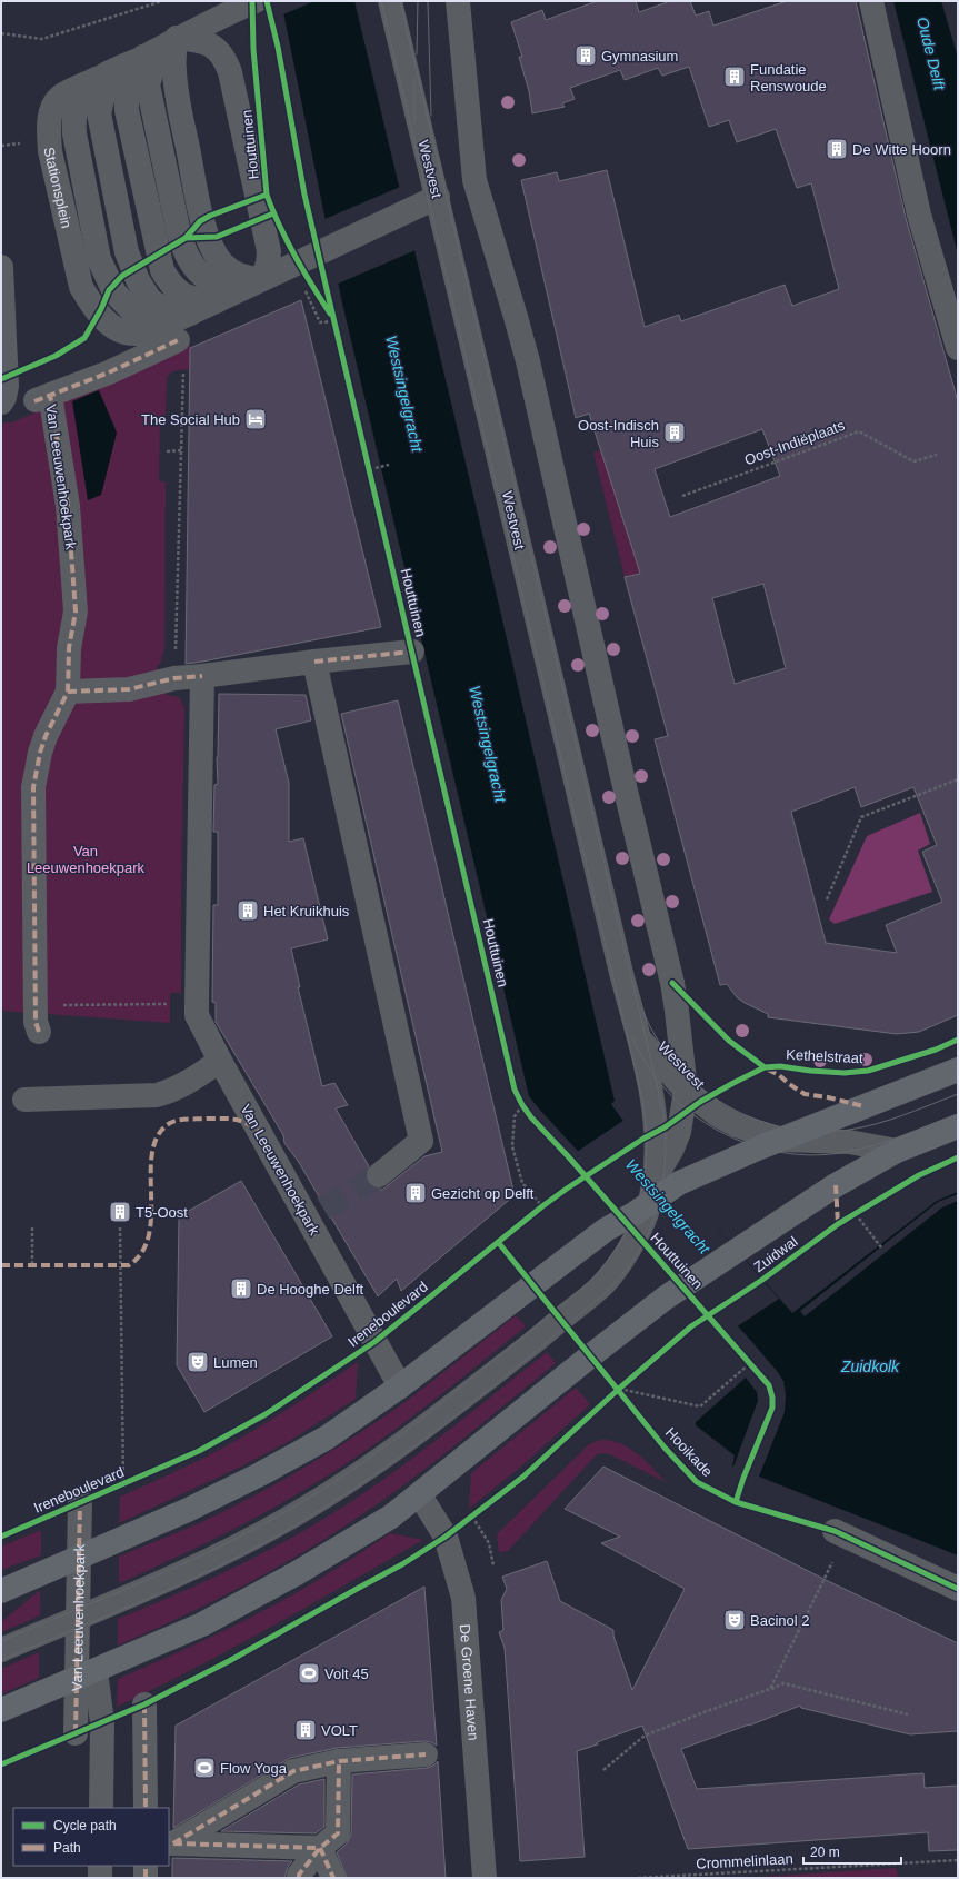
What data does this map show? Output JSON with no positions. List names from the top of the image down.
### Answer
{
  "streets": {
    "main road": ["Zuidwal"],
    "street": [
      "Westvest",
      "Stationsplein",
      "Van Leeuwenhoekpark",
      "De Groene Haven"
    ],
    "path": ["Oost-Indiëplaats", "Ireneboulevard", "Crommelinlaan"],
    "cycle path": ["Houttuinen", "Kethelstraat", "Hooikade"]
  },
  "crossings": [
    ["Westvest", "Stationsplein"],
    ["Westvest", "Zuidwal"],
    ["Stationsplein", "Van Leeuwenhoekpark"],
    ["Van Leeuwenhoekpark", "Ireneboulevard"]
  ],
  "water": ["Oude Delft", "Westsingelgracht", "Zuidkolk"],
  "parks": ["Van Leeuwenhoekpark"],
  "places": {
    "building": [
      "Gymnasium",
      "Fundatie Renswoude",
      "De Witte Hoorn",
      "Oost-Indisch Huis",
      "Het Kruikhuis",
      "Gezicht op Delft",
      "T5-Oost",
      "De Hooghe Delft",
      "VOLT"
    ],
    "hotel": ["The Social Hub"],
    "theatre": ["Lumen", "Bacinol 2"],
    "sports": ["Volt 45", "Flow Yoga"]
  },
  "legend": ["Cycle path", "Path"],
  "scale_bar": "20 m"
}
